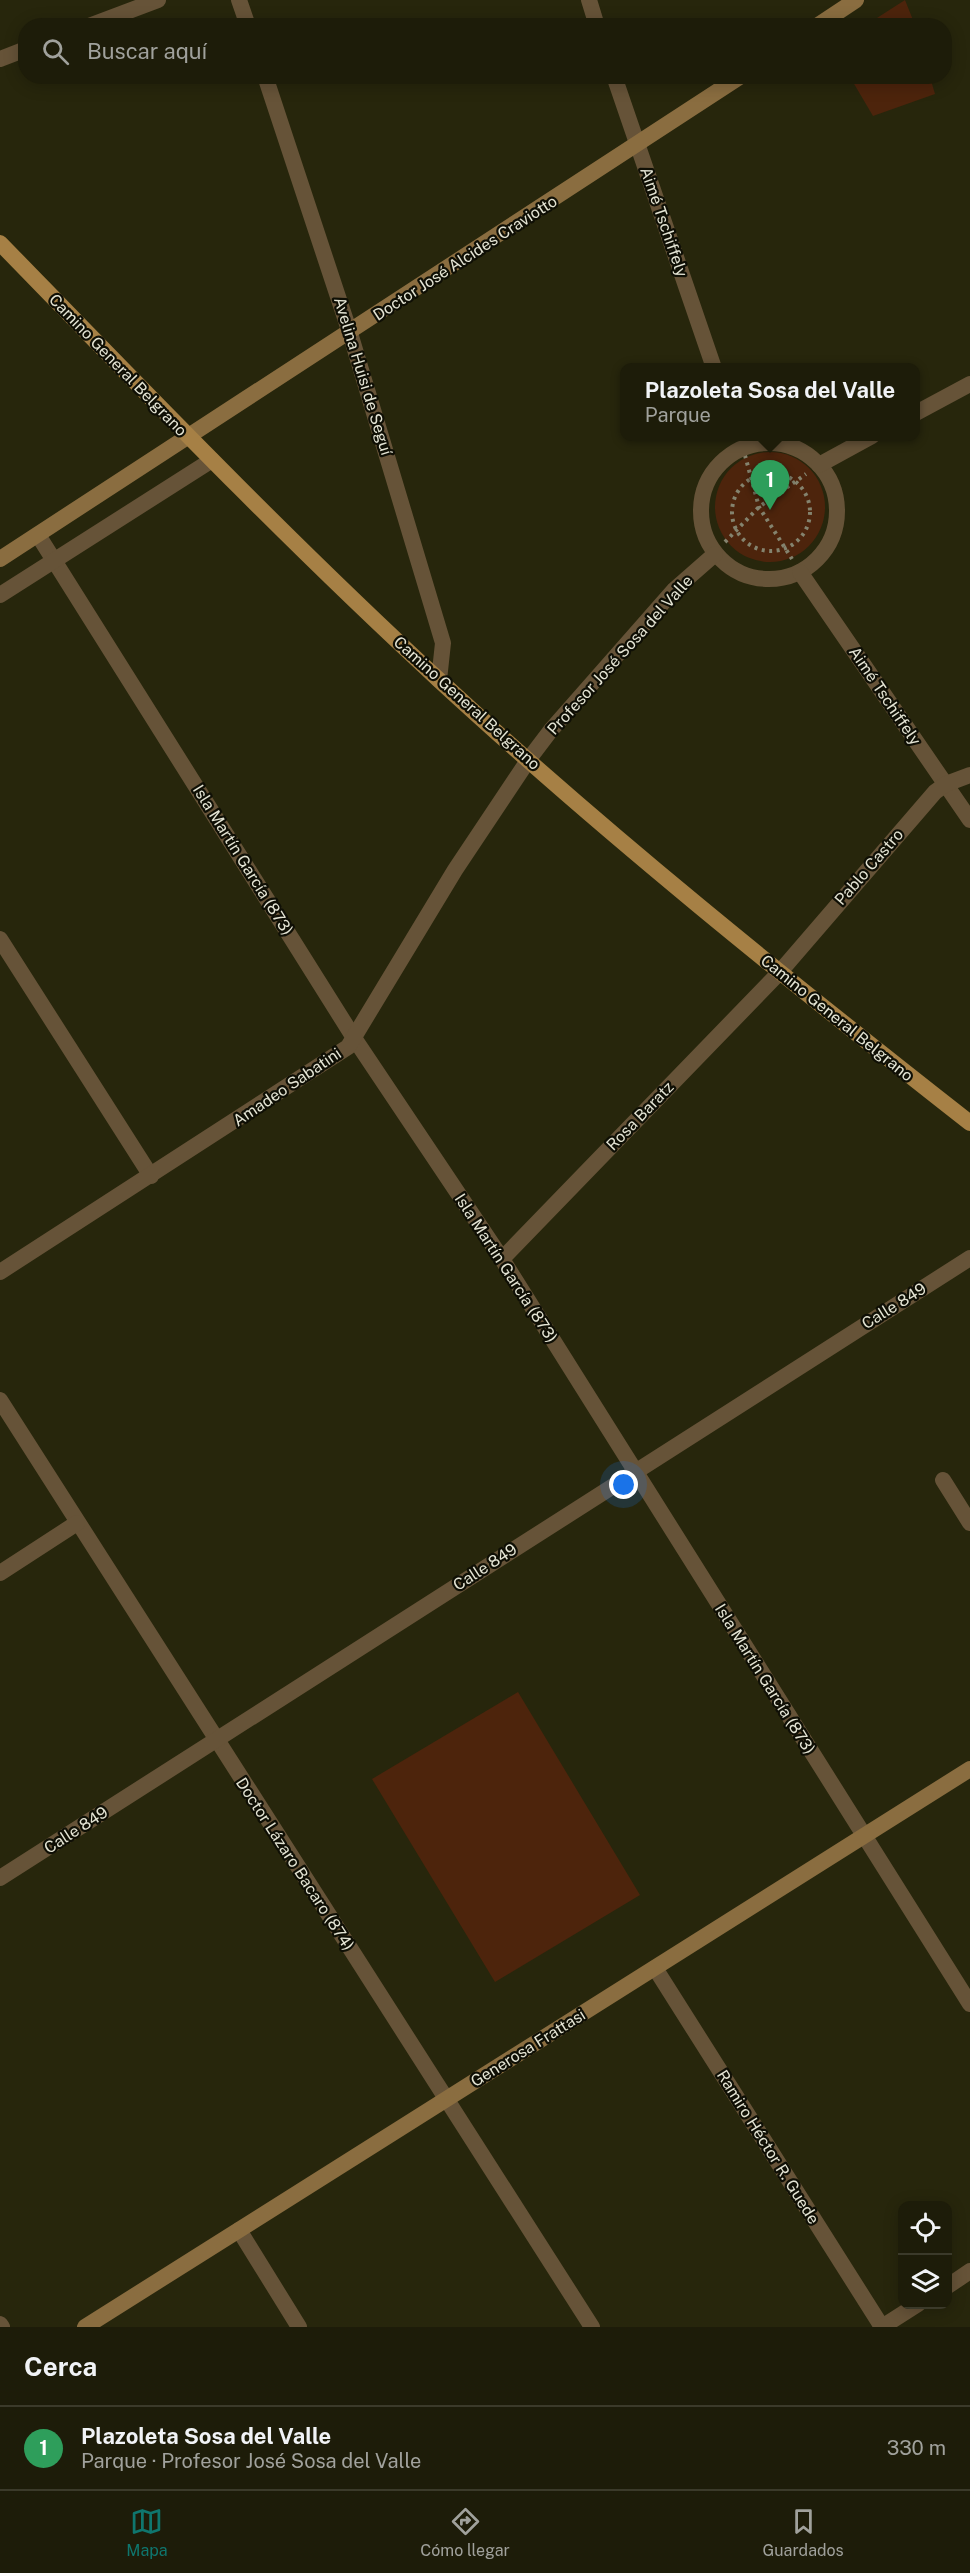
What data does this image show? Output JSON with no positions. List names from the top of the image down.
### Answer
{
  "streets": {
    "main road": ["Doctor José Alcides Craviotto", "Camino General Belgrano", "Generosa Frattasi"],
    "street": [
      "Aimé Tschiffely",
      "Avelina Huisi de Seguí",
      "Profesor José Sosa del Valle",
      "Isla Martín García (873)",
      "Pablo Castro",
      "Amadeo Sabatini",
      "Rosa Baratz",
      "Calle 849",
      "Doctor Lázaro Bacaro (874)",
      "Ramiro Héctor R. Guede"
    ]
  },
  "crossings": [
    ["Aimé Tschiffely", "Doctor José Alcides Craviotto"],
    ["Aimé Tschiffely", "Pablo Castro"],
    ["Doctor José Alcides Craviotto", "Camino General Belgrano"],
    ["Doctor José Alcides Craviotto", "Avelina Huisi de Seguí"],
    ["Doctor José Alcides Craviotto", "Isla Martín García (873)"],
    ["Camino General Belgrano", "Avelina Huisi de Seguí"],
    ["Camino General Belgrano", "Profesor José Sosa del Valle"],
    ["Camino General Belgrano", "Pablo Castro"],
    ["Camino General Belgrano", "Amadeo Sabatini"],
    ["Camino General Belgrano", "Rosa Baratz"],
    ["Profesor José Sosa del Valle", "Amadeo Sabatini"],
    ["Isla Martín García (873)", "Amadeo Sabatini"],
    ["Isla Martín García (873)", "Rosa Baratz"],
    ["Isla Martín García (873)", "Calle 849"],
    ["Isla Martín García (873)", "Generosa Frattasi"],
    ["Pablo Castro", "Rosa Baratz"],
    ["Calle 849", "Doctor Lázaro Bacaro (874)"],
    ["Doctor Lázaro Bacaro (874)", "Generosa Frattasi"],
    ["Generosa Frattasi", "Ramiro Héctor R. Guede"]
  ],
  "page": {
    "search": "Buscar aquí",
    "popup": ["Plazoleta Sosa del Valle", "Parque"],
    "pins": "1",
    "heading": "Cerca",
    "list": [
      {
        "mark": "1",
        "name": "Plazoleta Sosa del Valle",
        "note": "Parque · Profesor José Sosa del Valle",
        "value": "330 m"
      }
    ],
    "nav": ["Mapa", "Cómo llegar", "Guardados"]
  }
}
